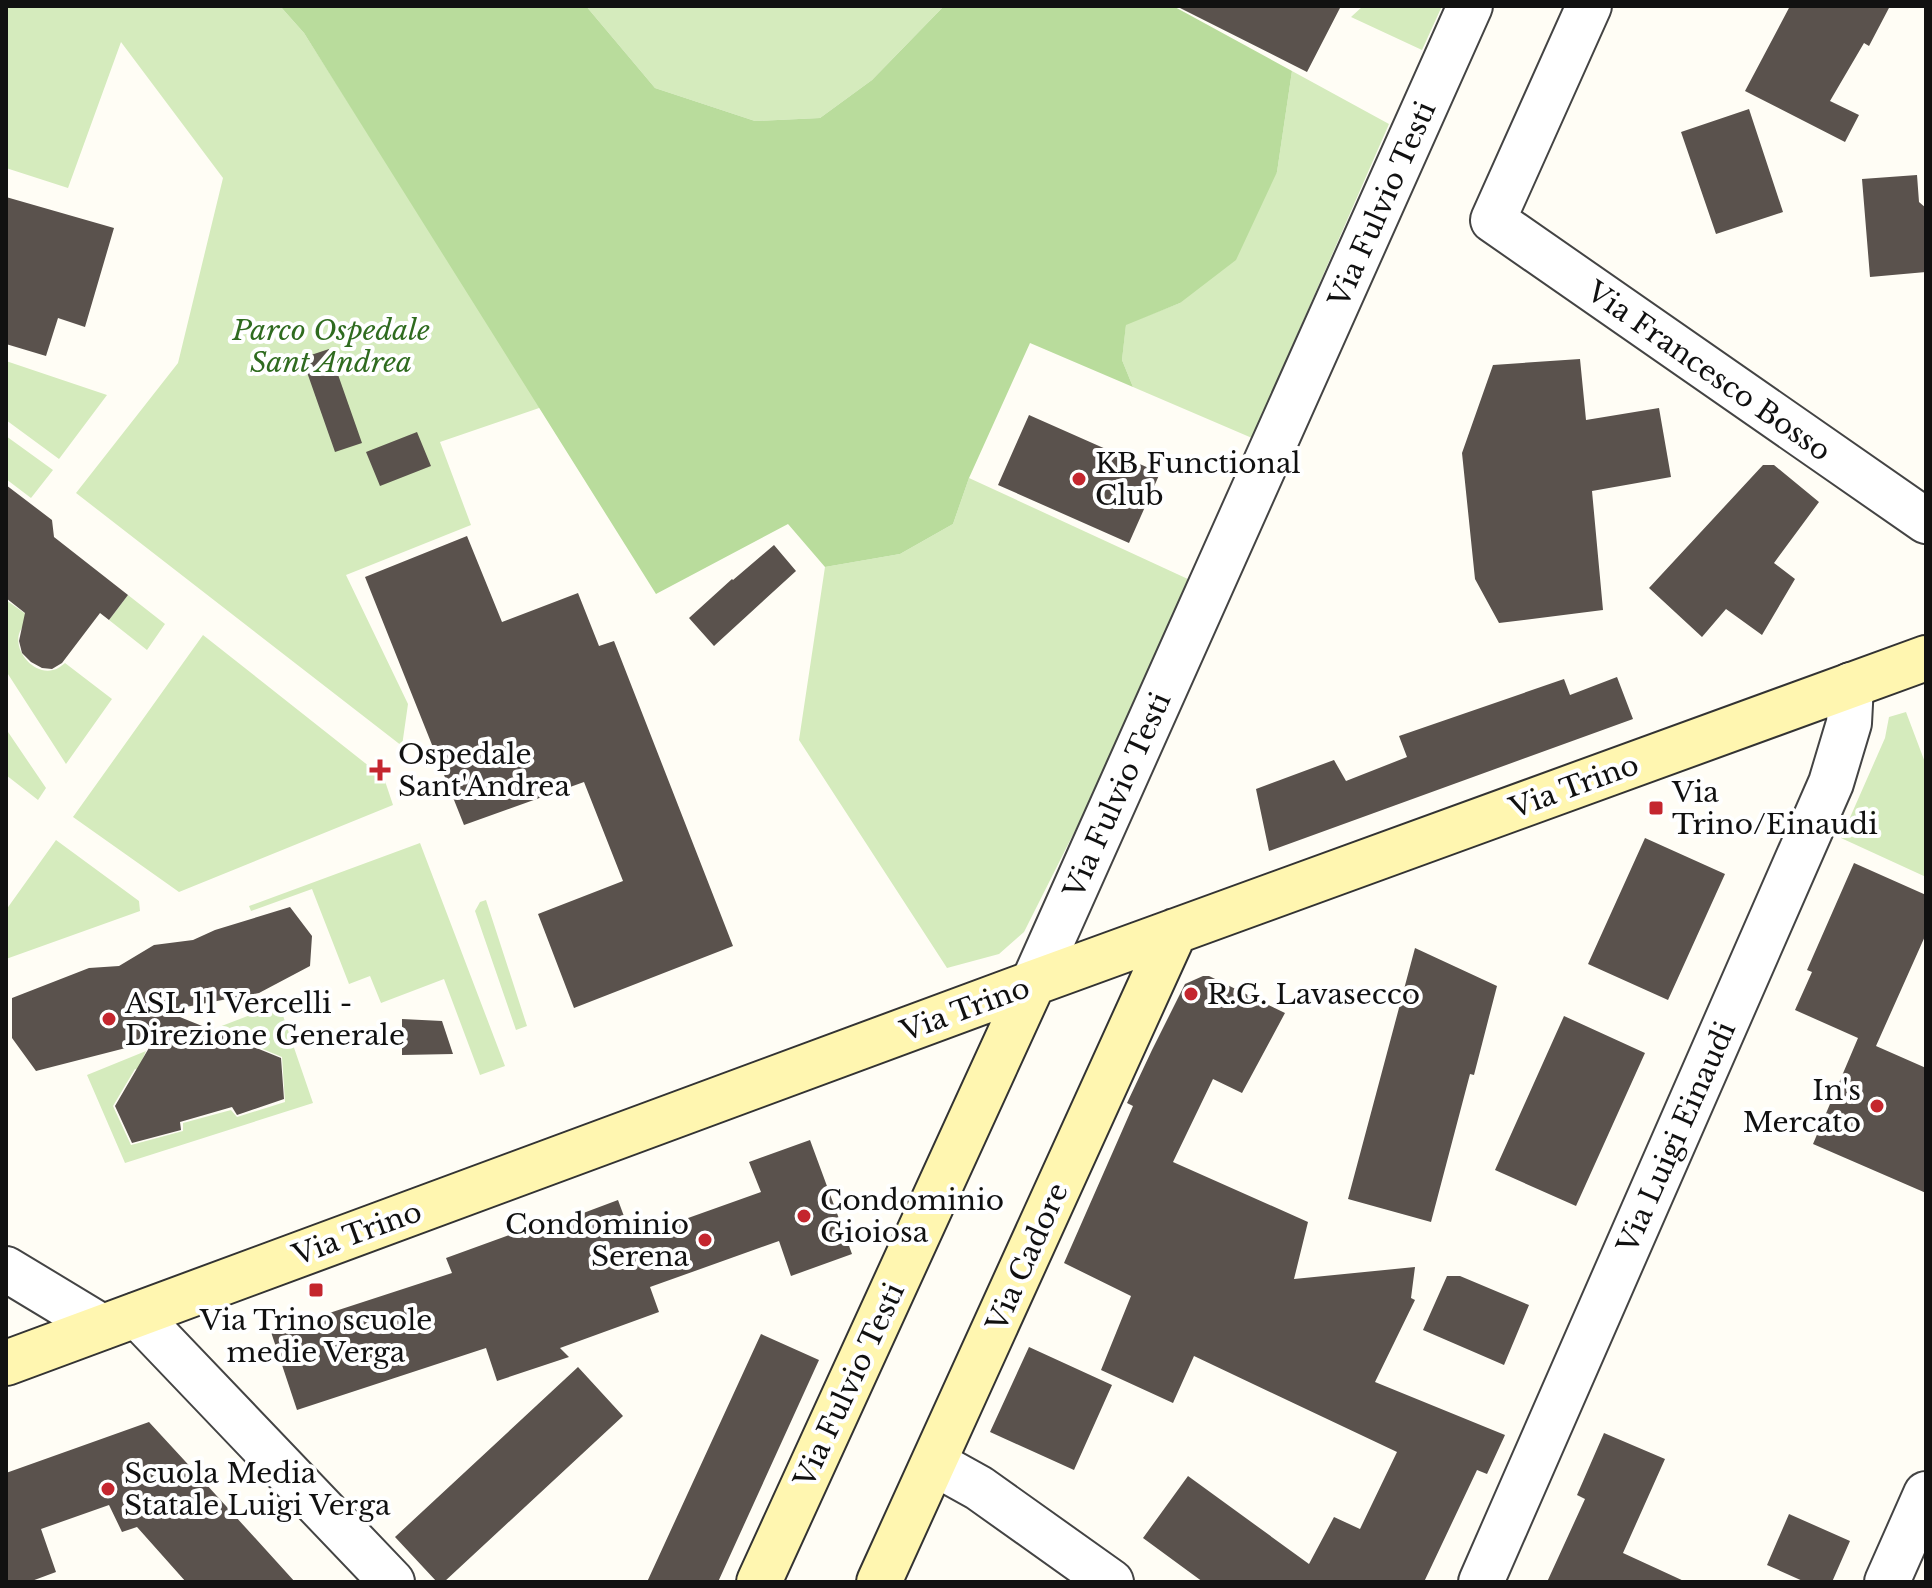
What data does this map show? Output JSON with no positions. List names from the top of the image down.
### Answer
{
  "streets": {
    "main road": ["Via Fulvio Testi", "Via Trino", "Via Cadore"],
    "street": ["Via Francesco Bosso", "Via Luigi Einaudi"]
  },
  "crossings": [
    ["Via Fulvio Testi", "Via Trino"],
    ["Via Trino", "Via Luigi Einaudi"],
    ["Via Trino", "Via Cadore"]
  ],
  "parks": ["Parco Ospedale Sant Andrea"],
  "places": {
    "other": [
      "KB Functional Club",
      "R.G. Lavasecco",
      "ASL 11 Vercelli - Direzione Generale",
      "In's Mercato",
      "Condominio Gioiosa",
      "Condominio Serena",
      "Scuola Media Statale Luigi Verga"
    ],
    "health": ["Ospedale Sant'Andrea"],
    "transit": ["Via Trino/Einaudi", "Via Trino scuole medie Verga"]
  }
}
